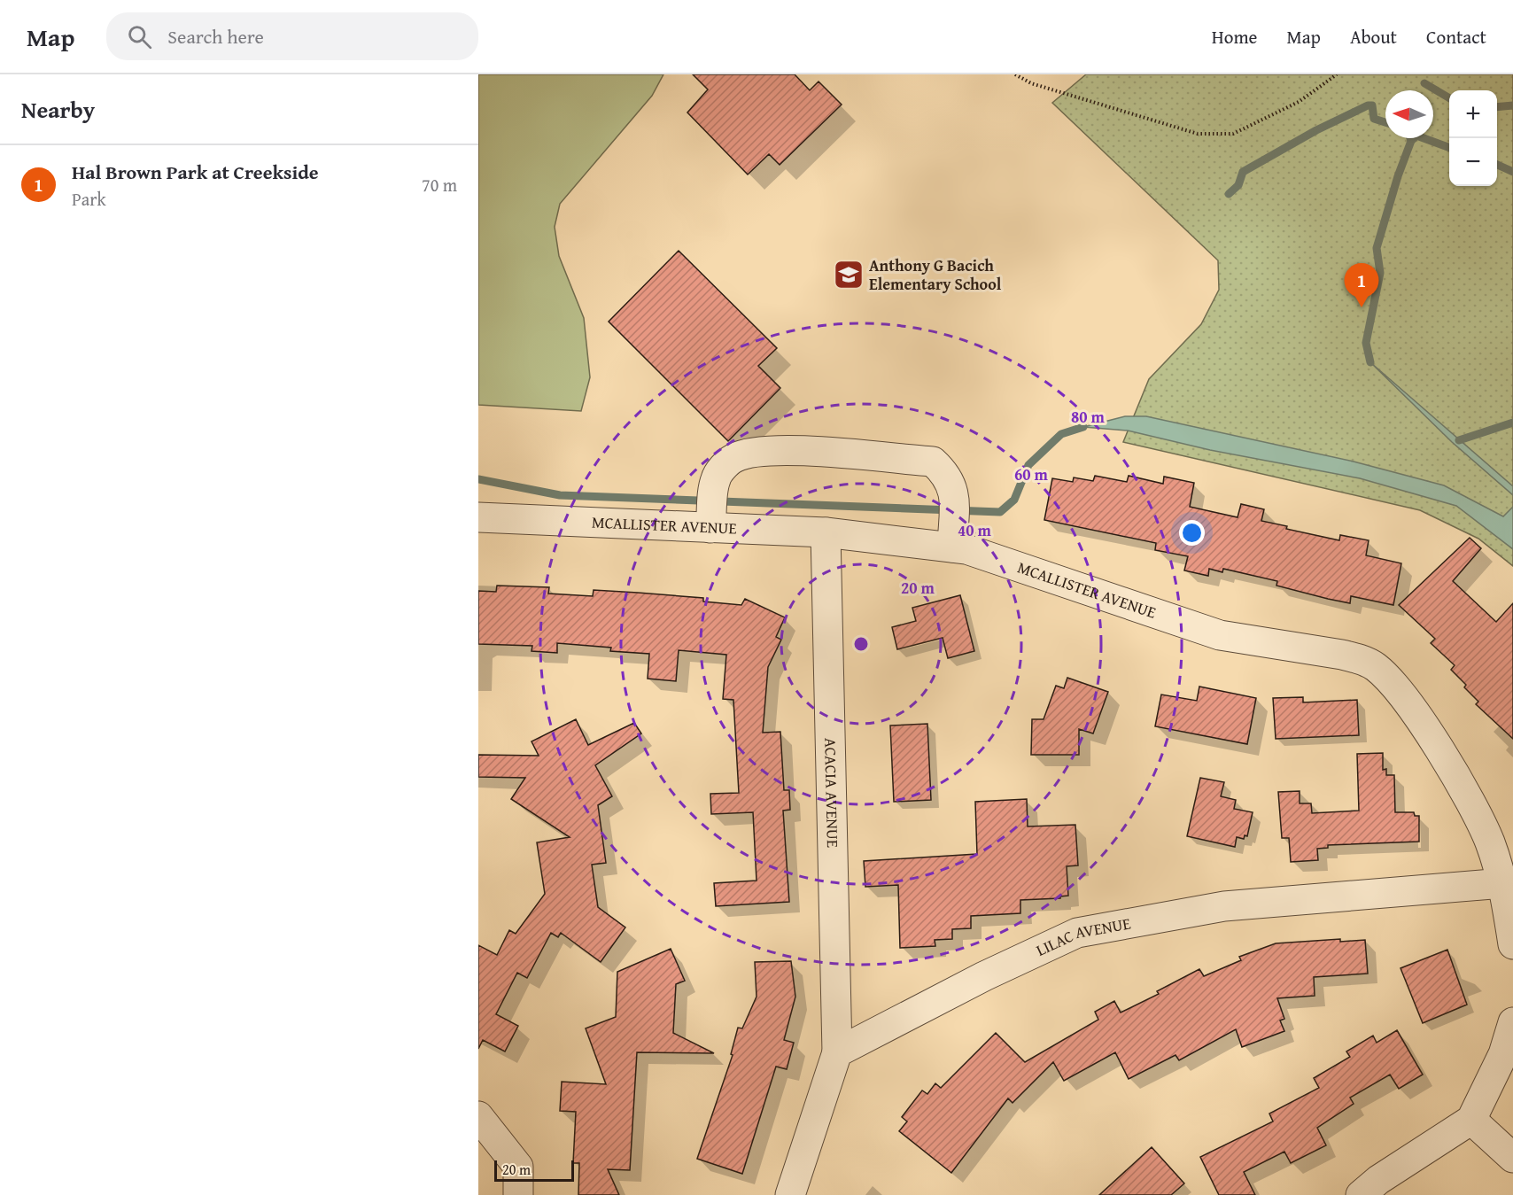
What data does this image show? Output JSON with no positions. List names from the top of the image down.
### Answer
{
  "streets": {
    "street": ["MCALLISTER AVENUE", "ACACIA AVENUE", "LILAC AVENUE"]
  },
  "crossings": [
    ["MCALLISTER AVENUE", "ACACIA AVENUE"],
    ["MCALLISTER AVENUE", "LILAC AVENUE"],
    ["ACACIA AVENUE", "LILAC AVENUE"]
  ],
  "places": {
    "school or university": ["Anthony G Bacich Elementary School"]
  },
  "scale_bar": "20 m",
  "north": "left",
  "page": {
    "header": "Map",
    "search": "Search here",
    "nav": [
      "Home",
      "Map",
      "About",
      "Contact"
    ],
    "heading": "Nearby",
    "map_buttons": ["+", "−"],
    "list": [
      {
        "mark": "1",
        "name": "Hal Brown Park at Creekside",
        "note": "Park",
        "value": "70 m"
      }
    ],
    "pins": "1",
    "scale": "20 m"
  },
  "rings": [
    "80 m",
    "60 m",
    "40 m",
    "20 m"
  ]
}
